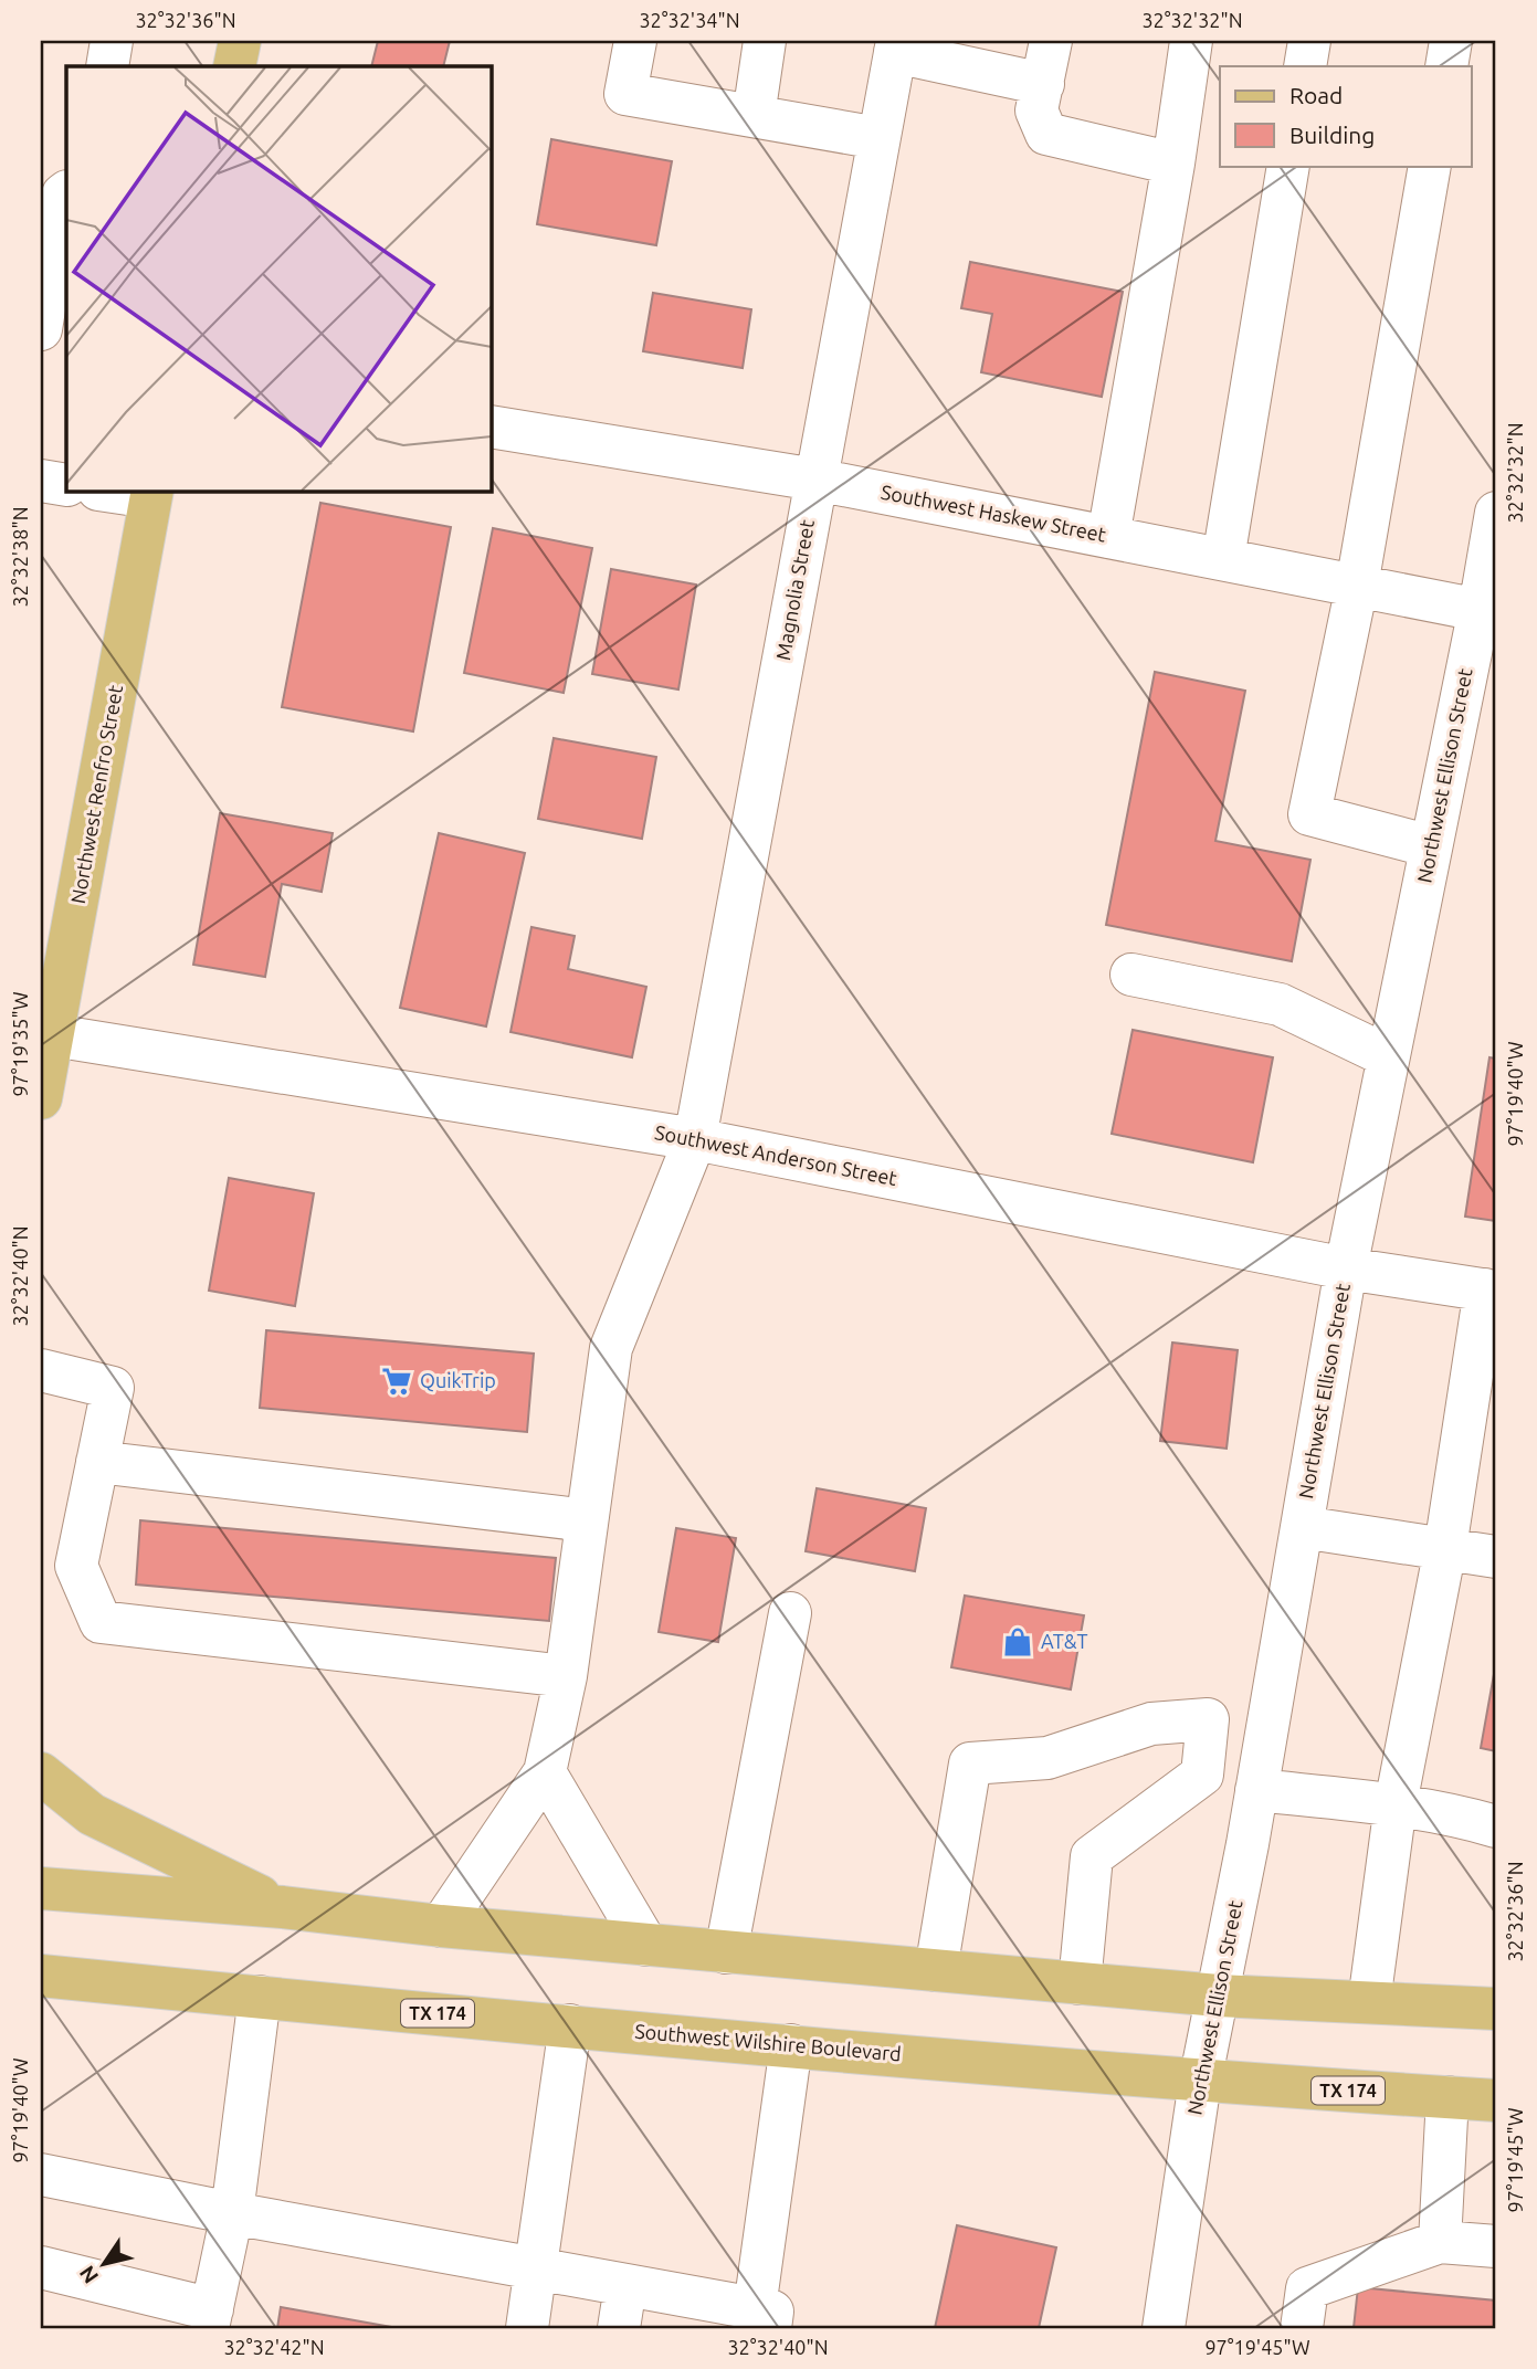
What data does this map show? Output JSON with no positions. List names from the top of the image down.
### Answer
{
  "streets": {
    "main road": ["Northwest Renfro Street", "TX 174", "Southwest Wilshire Boulevard"],
    "street": [
      "Southwest Haskew Street",
      "Magnolia Street",
      "Northwest Ellison Street",
      "Southwest Anderson Street"
    ]
  },
  "crossings": [
    ["Southwest Haskew Street", "Magnolia Street"],
    ["Southwest Haskew Street", "Northwest Ellison Street"],
    ["Magnolia Street", "Southwest Anderson Street"],
    ["Northwest Ellison Street", "Southwest Anderson Street"],
    ["Northwest Ellison Street", "Southwest Wilshire Boulevard"],
    ["Northwest Renfro Street", "Southwest Anderson Street"]
  ],
  "places": {
    "supermarket": ["QuikTrip"],
    "shop": ["AT&T"]
  },
  "legend": ["Road", "Building"],
  "north": "bottom left",
  "coordinates": [
    "32°32'36\"N",
    "32°32'34\"N",
    "32°32'32\"N",
    "32°32'38\"N",
    "97°19'35\"W",
    "97°19'40\"W",
    "32°32'40\"N",
    "97°19'45\"W",
    "32°32'42\"N"
  ]
}
